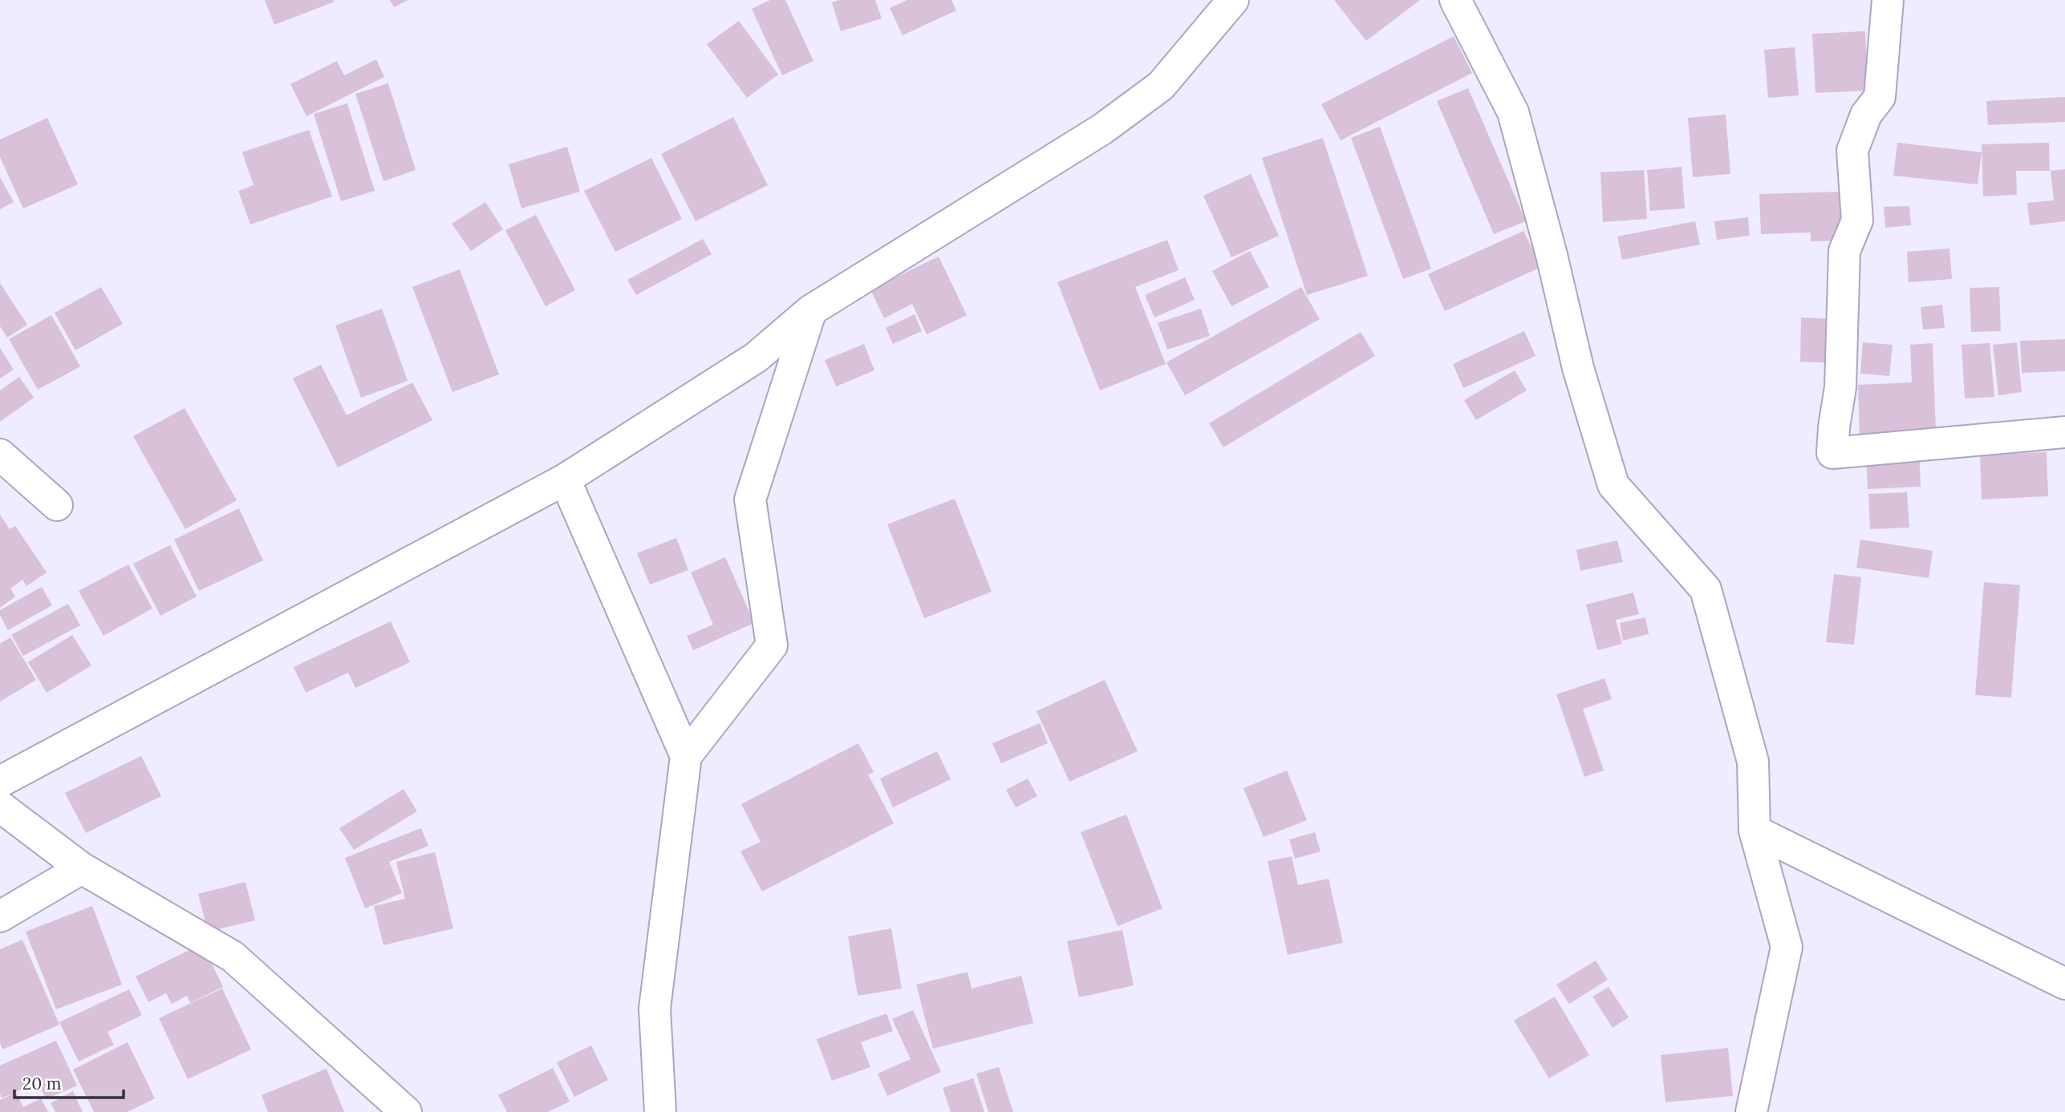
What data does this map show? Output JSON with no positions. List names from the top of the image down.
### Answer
{
  "scale_bar": "20 m"
}
